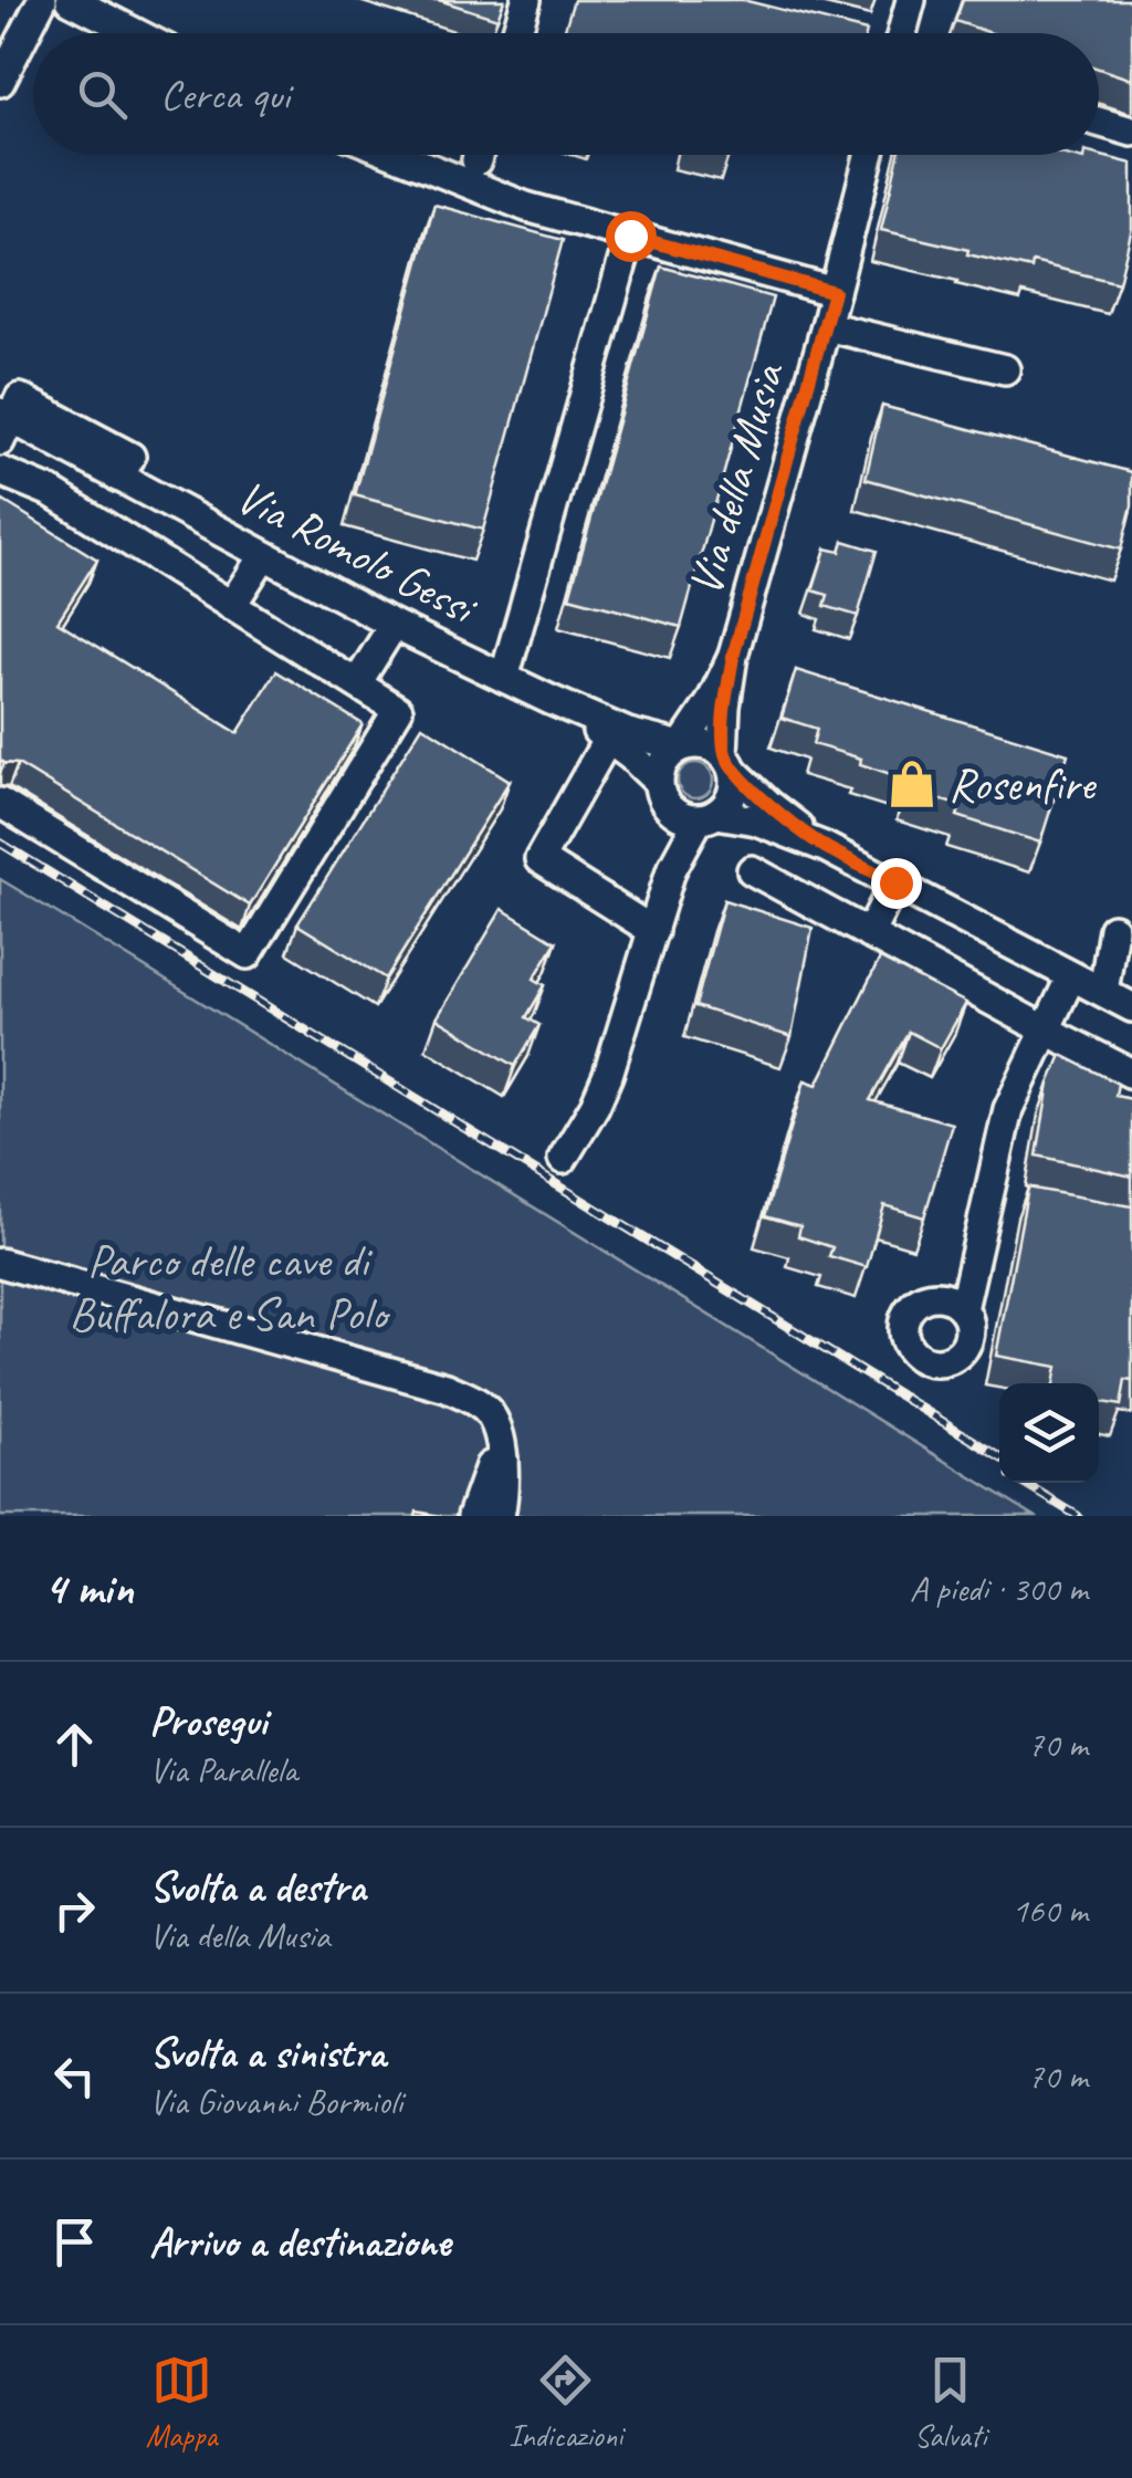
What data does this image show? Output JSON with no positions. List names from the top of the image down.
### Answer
{
  "streets": {
    "street": ["Via della Musia", "Via Romolo Gessi"]
  },
  "crossings": [
    ["Via della Musia", "Via Romolo Gessi"]
  ],
  "parks": ["Parco delle cave di Buffalora e San Polo"],
  "places": {
    "shop": ["Rosenfire"]
  },
  "page": {
    "search": "Cerca qui",
    "heading": ["4 min", "A piedi · 300 m"],
    "list": [
      ["Prosegui", "Via Parallela", "70 m"],
      ["Svolta a destra", "Via della Musia", "160 m"],
      ["Svolta a sinistra", "Via Giovanni Bormioli", "70 m"],
      "Arrivo a destinazione"
    ],
    "nav": ["Mappa", "Indicazioni", "Salvati"]
  }
}
